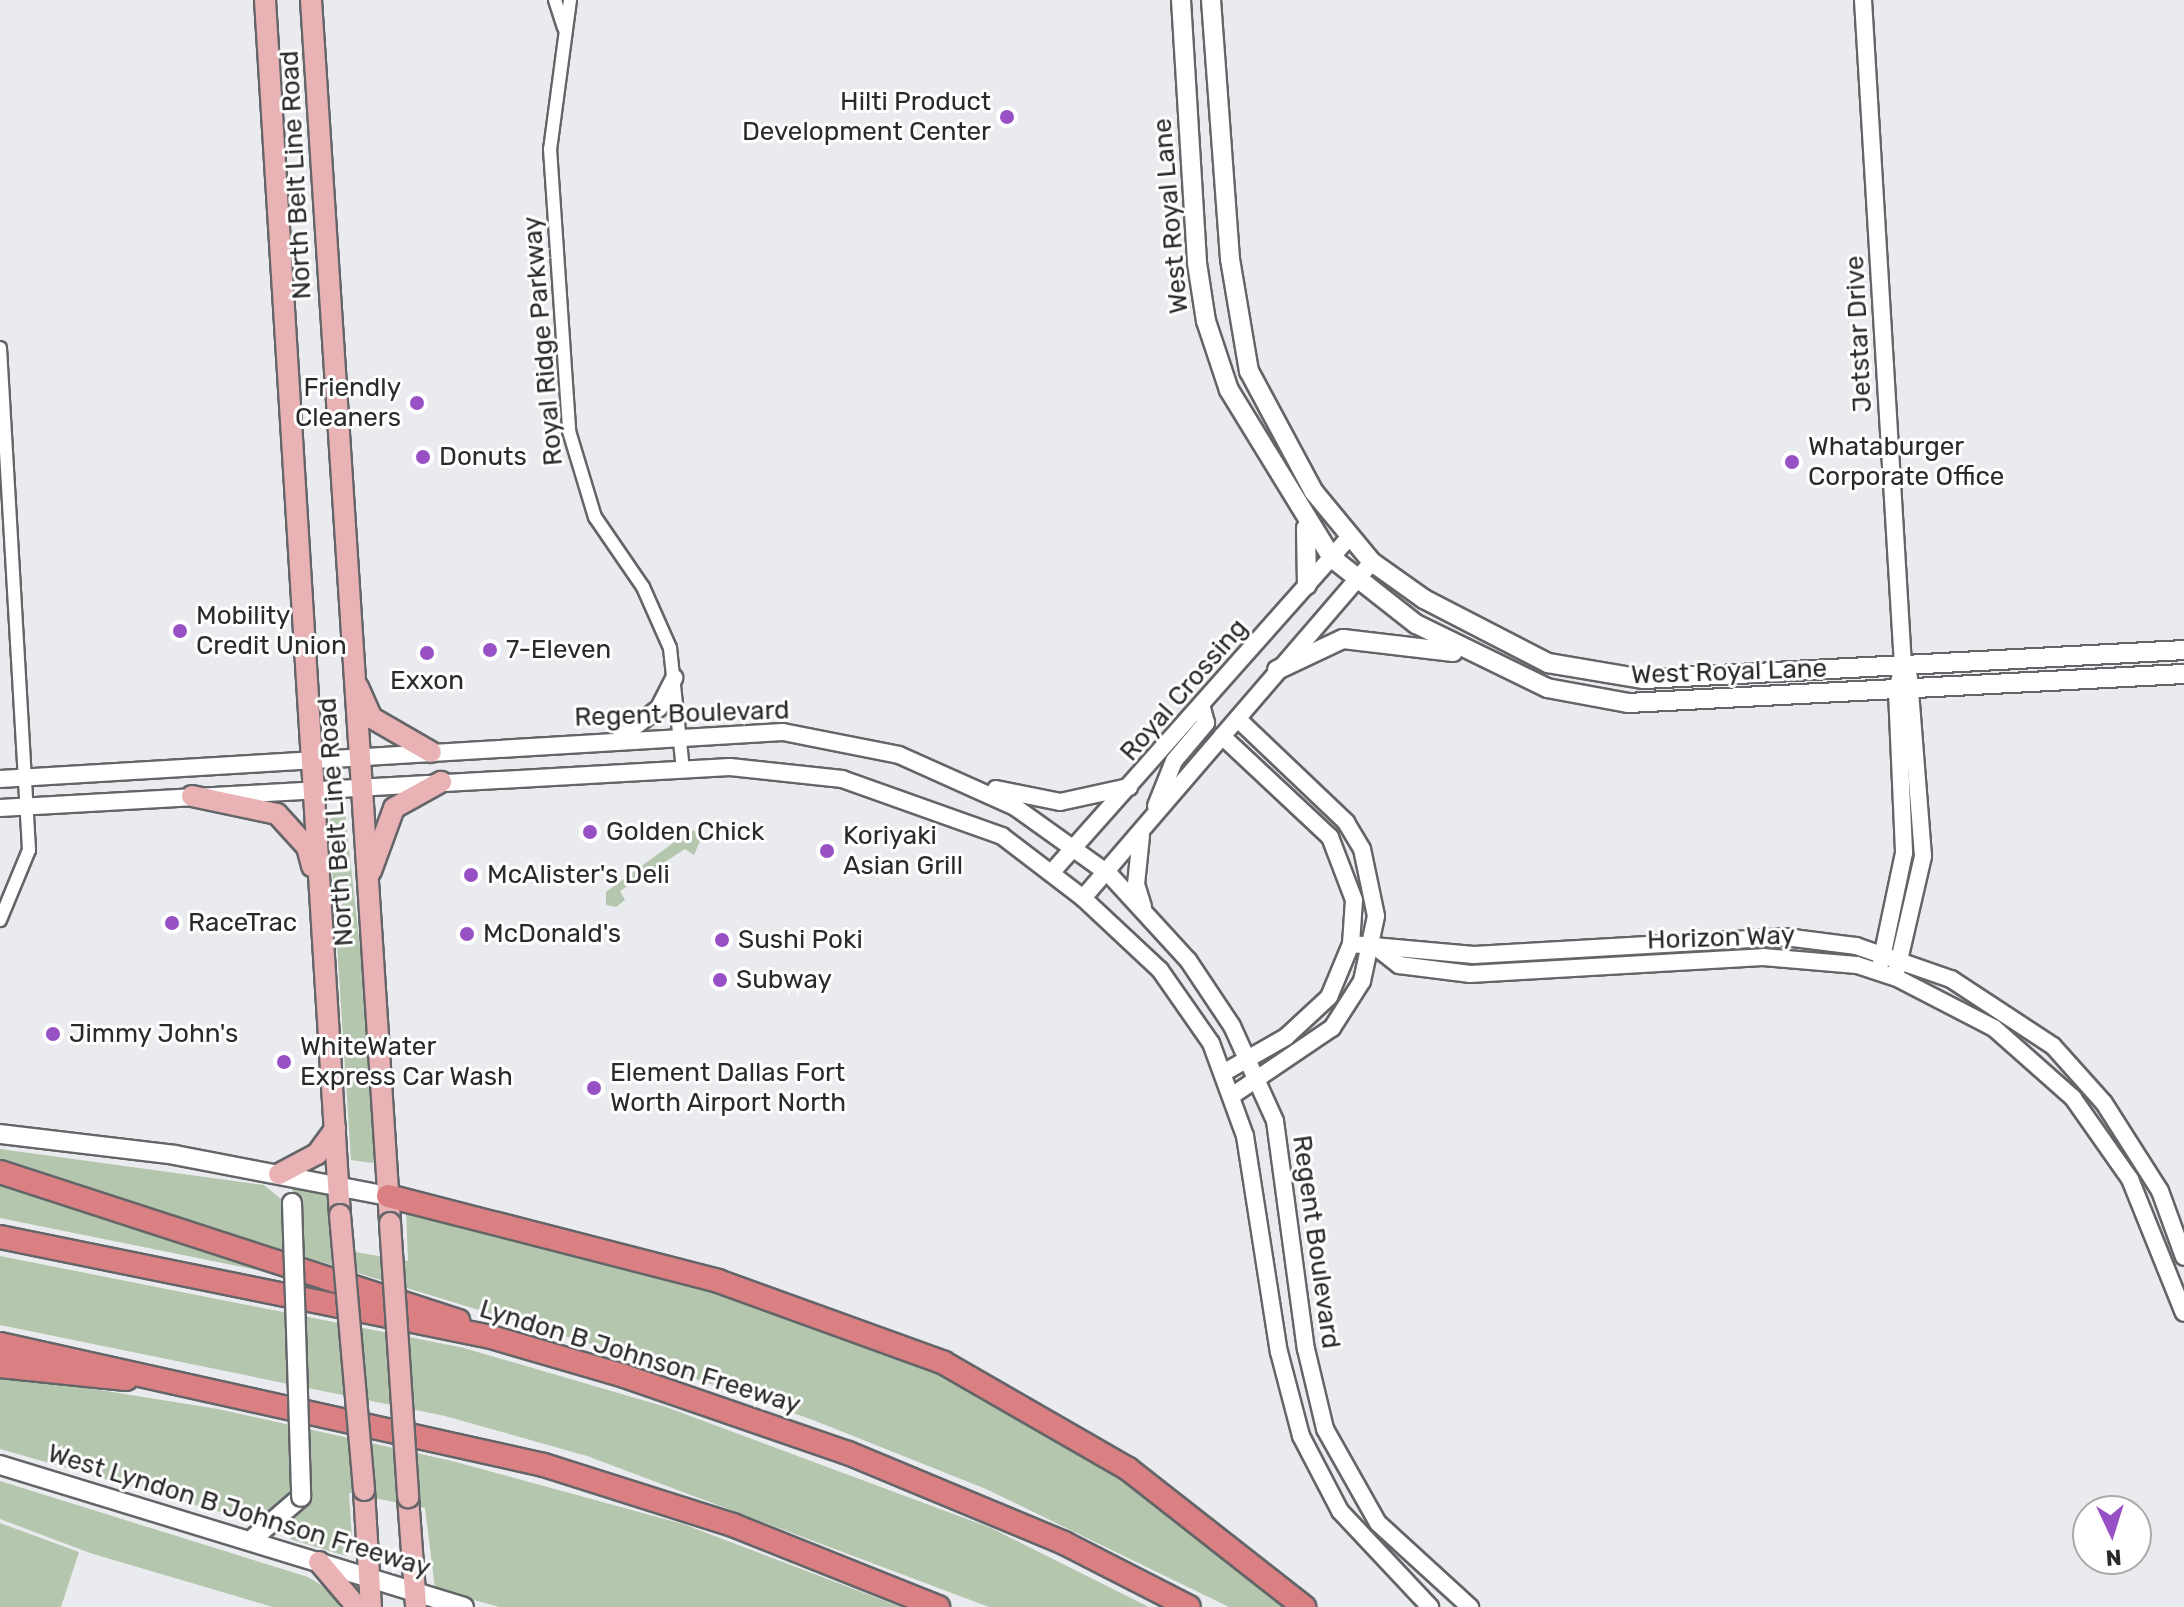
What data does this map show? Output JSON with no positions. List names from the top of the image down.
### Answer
{
  "streets": {
    "highway": ["Lyndon B Johnson Freeway"],
    "main road": ["North Belt Line Road", "West Royal Lane", "West Lyndon B Johnson Freeway"],
    "street": [
      "Jetstar Drive",
      "Royal Ridge Parkway",
      "Royal Crossing",
      "Regent Boulevard",
      "Horizon Way"
    ]
  },
  "crossings": [
    ["North Belt Line Road", "Regent Boulevard"],
    ["North Belt Line Road", "West Lyndon B Johnson Freeway"],
    ["West Royal Lane", "Jetstar Drive"],
    ["West Royal Lane", "Royal Crossing"],
    ["Jetstar Drive", "Horizon Way"],
    ["Royal Ridge Parkway", "Regent Boulevard"],
    ["Royal Crossing", "Regent Boulevard"]
  ],
  "places": [
    "Hilti Product Development Center",
    "Friendly Cleaners",
    "Donuts",
    "Whataburger Corporate Office",
    "Mobility Credit Union",
    "7-Eleven",
    "Exxon",
    "Golden Chick",
    "Koriyaki Asian Grill",
    "McAlister's Deli",
    "RaceTrac",
    "McDonald's",
    "Sushi Poki",
    "Subway",
    "Jimmy John's",
    "WhiteWater Express Car Wash",
    "Element Dallas Fort Worth Airport North"
  ],
  "north": "bottom"
}
